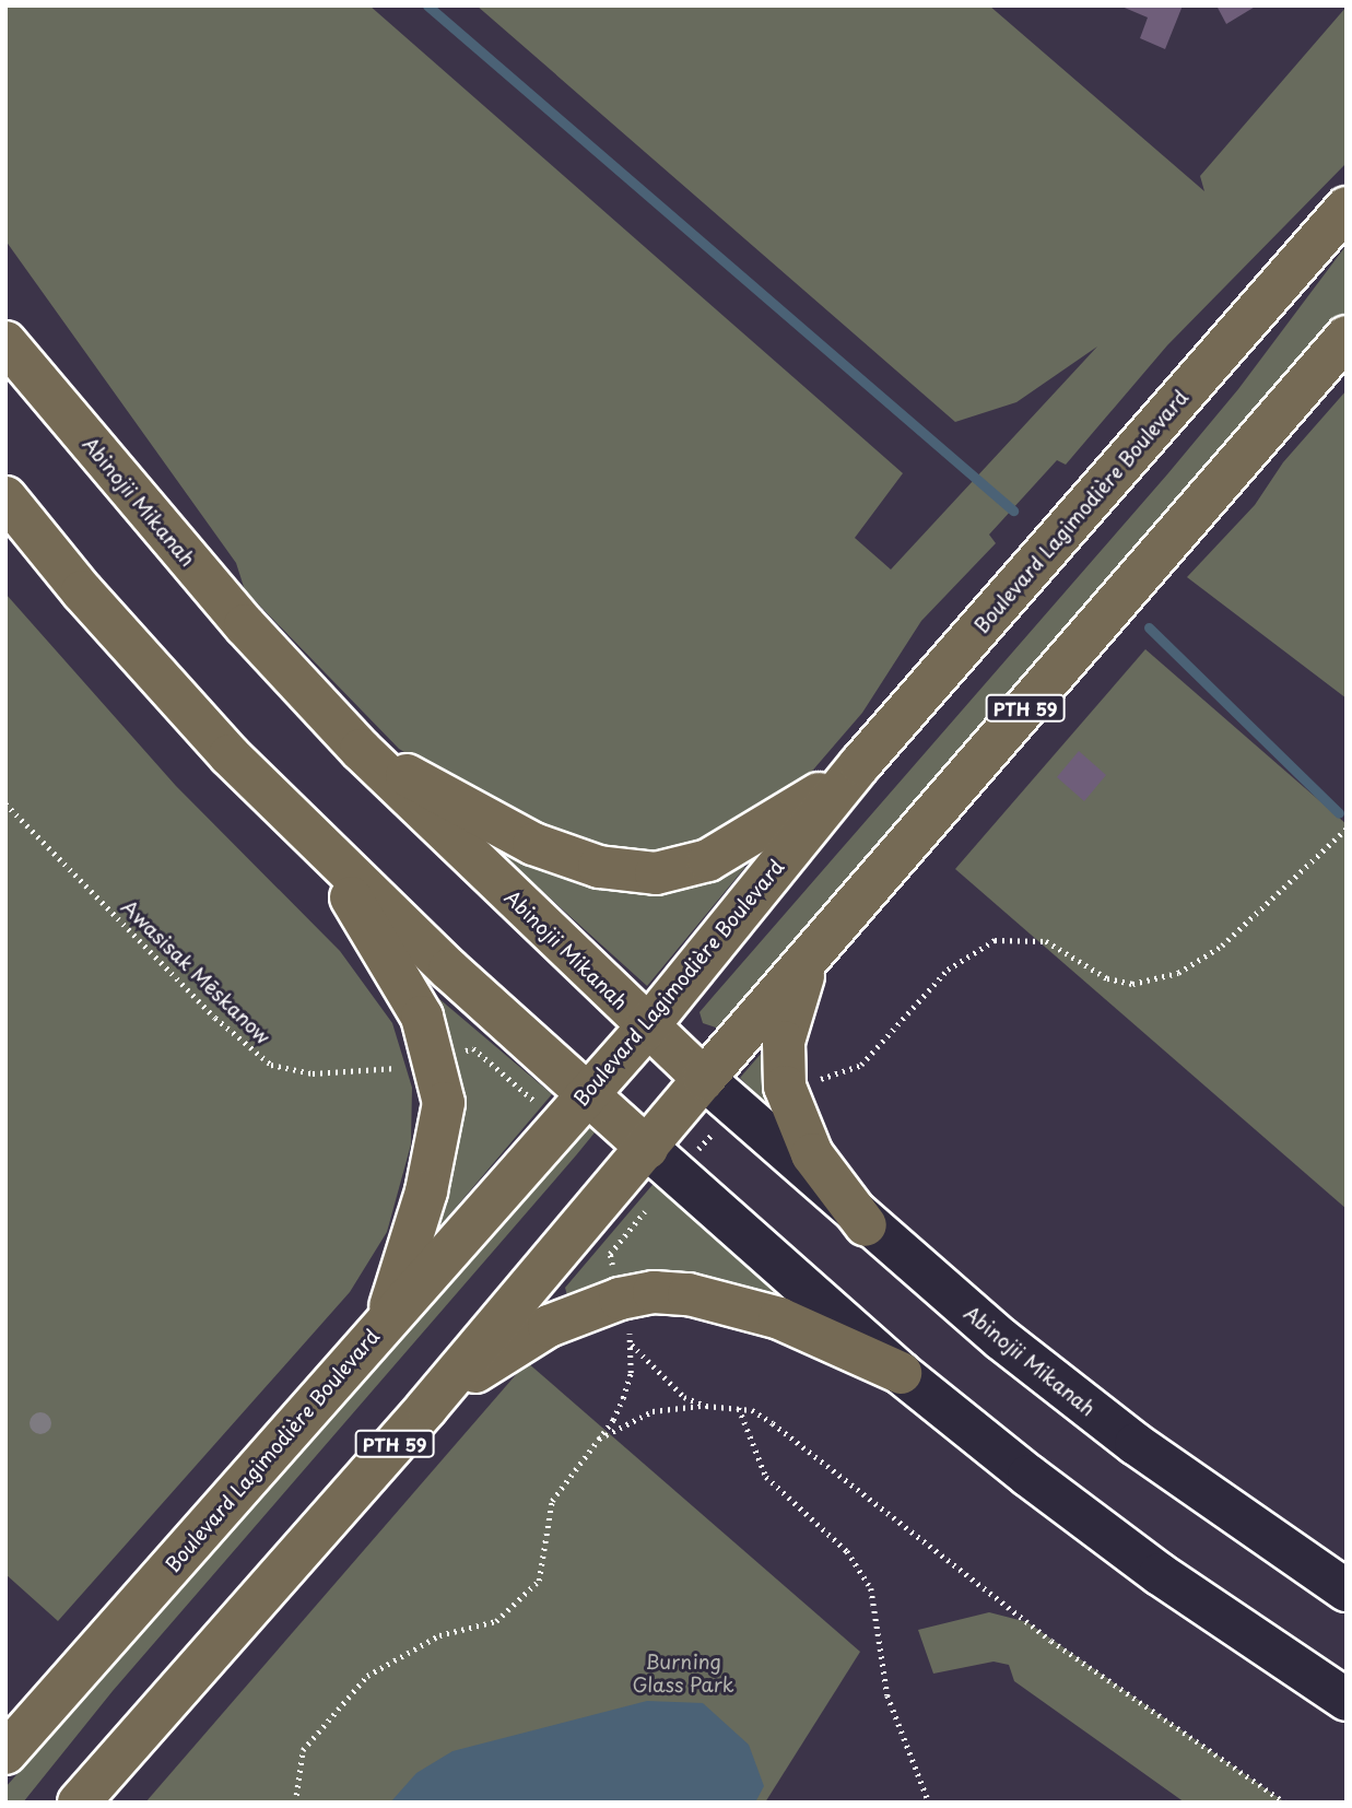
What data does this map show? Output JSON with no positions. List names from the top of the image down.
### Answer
{
  "streets": {
    "main road": ["Abinojii Mikanah", "Boulevard Lagimodière Boulevard", "PTH 59"],
    "path": ["Awasisak Mēskanow"]
  },
  "crossings": [
    ["Abinojii Mikanah", "Boulevard Lagimodière Boulevard"],
    ["Abinojii Mikanah", "PTH 59"]
  ],
  "parks": ["Burning Glass Park"]
}
